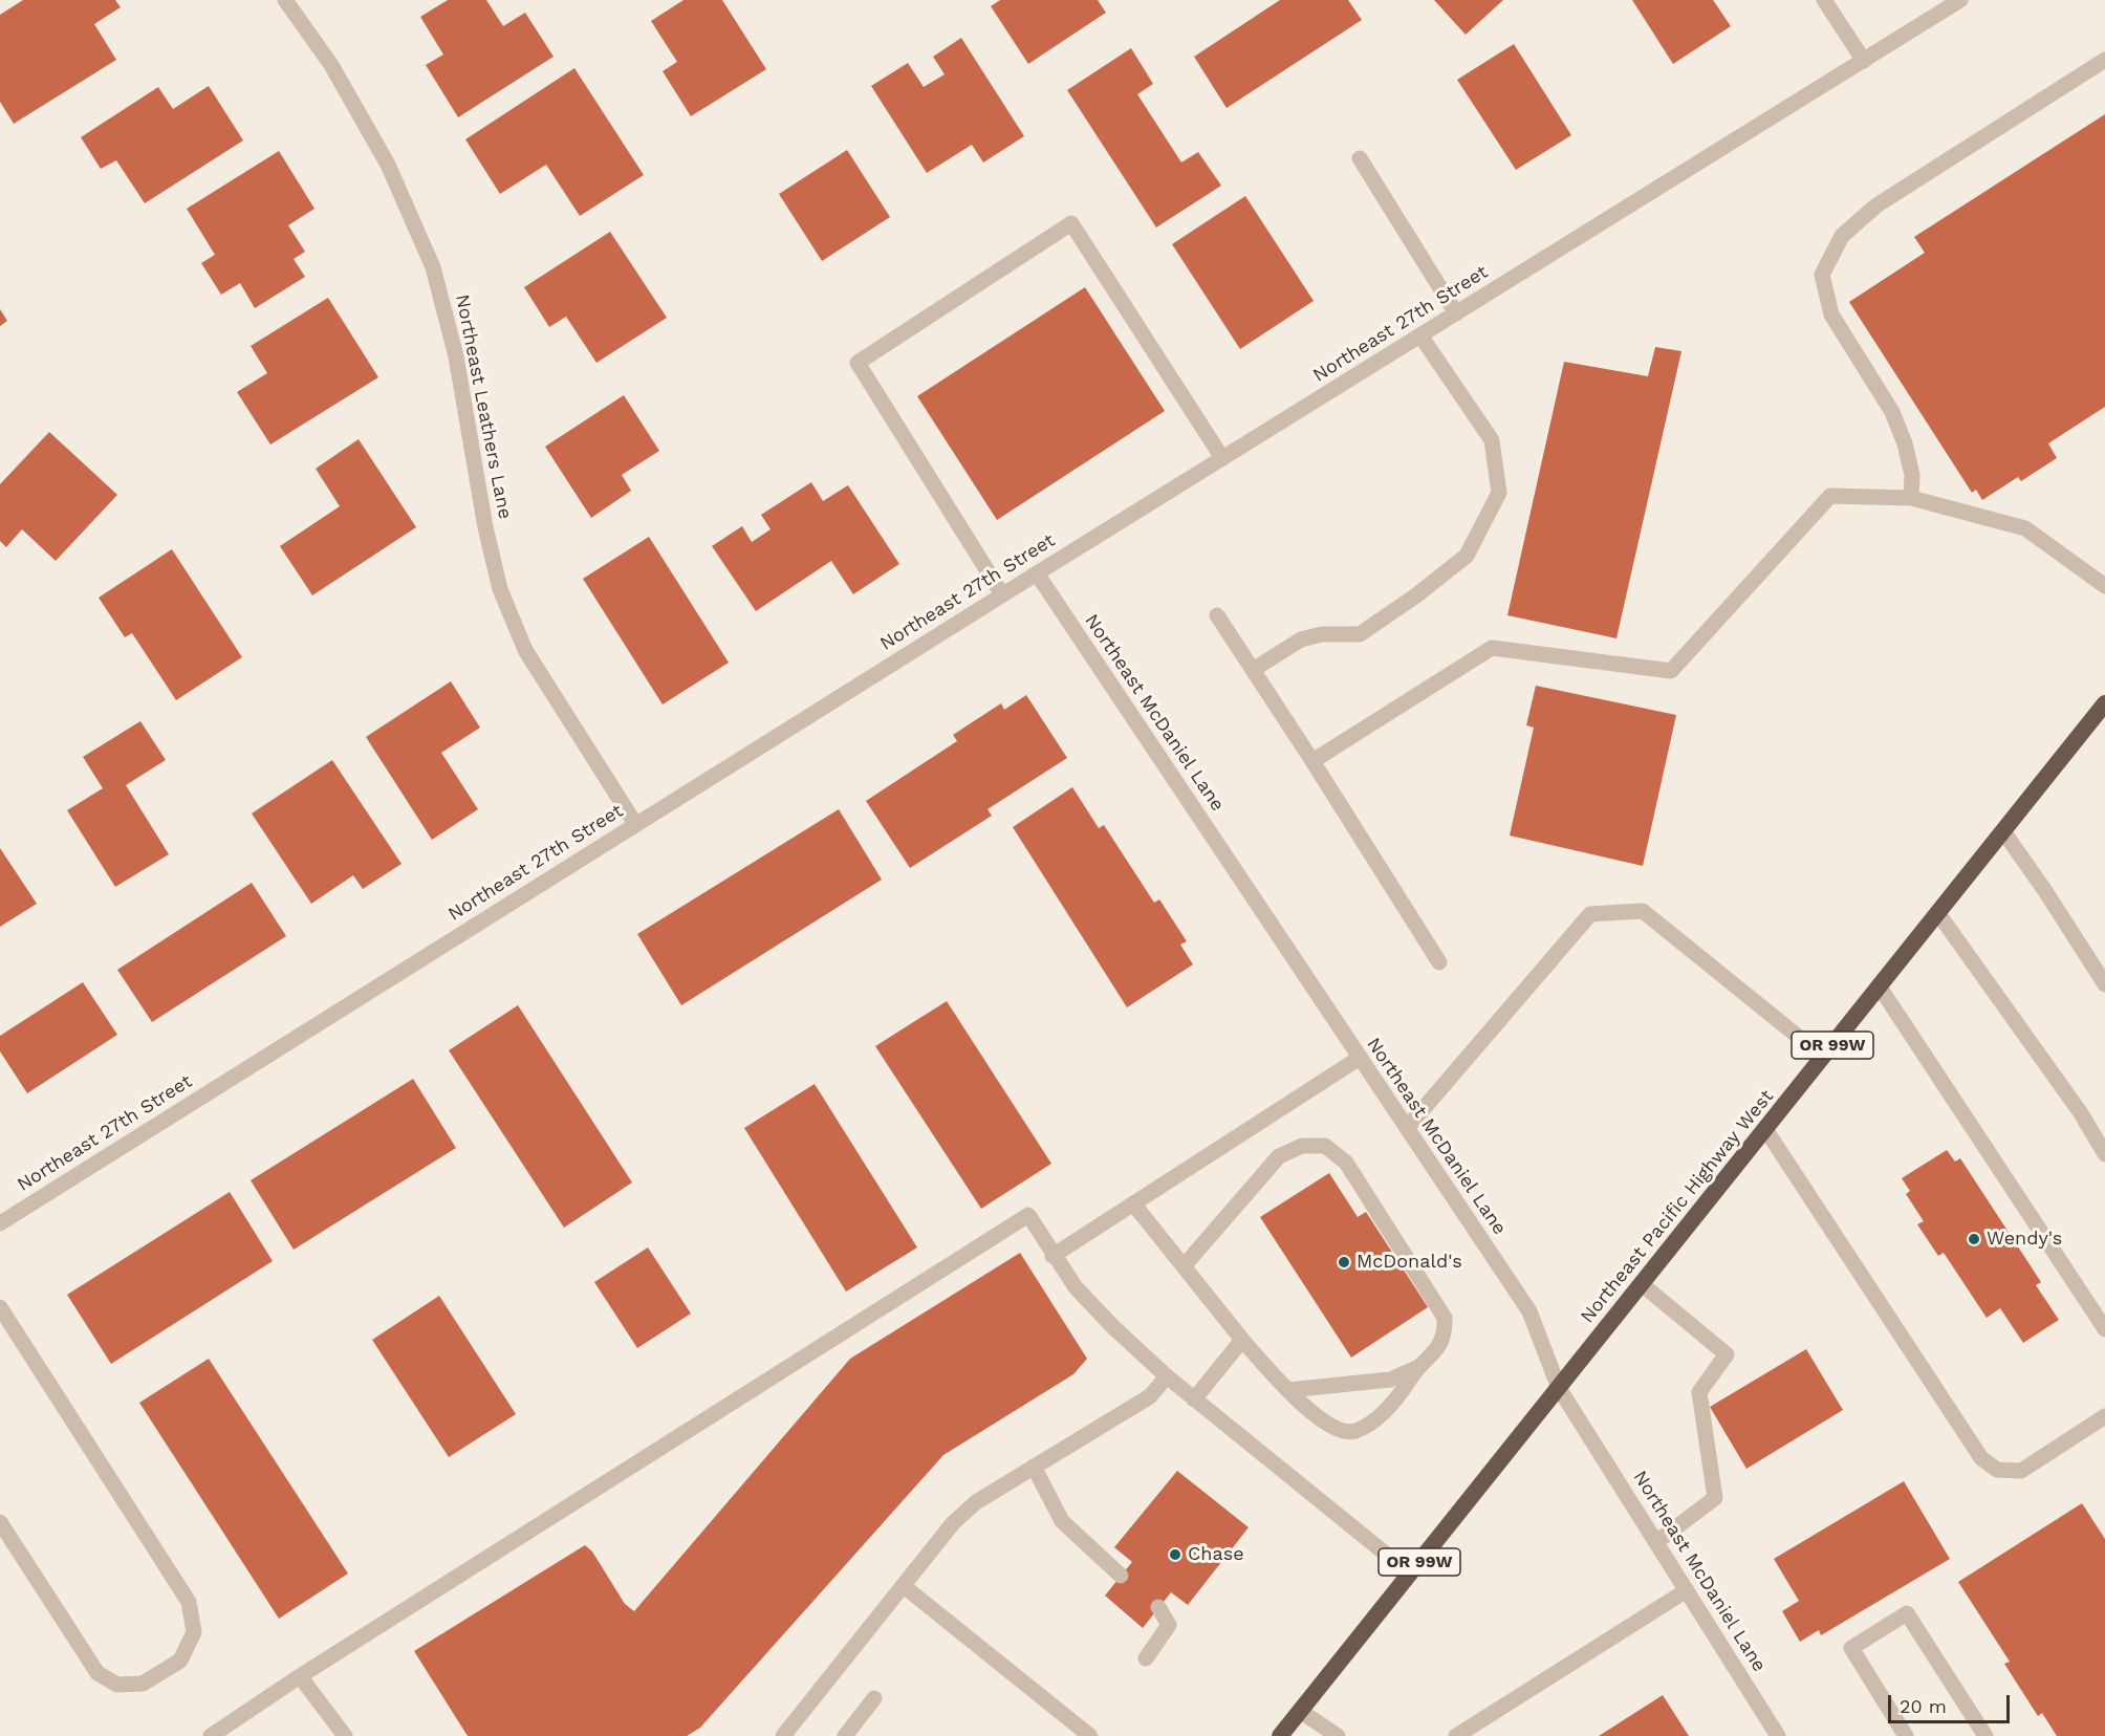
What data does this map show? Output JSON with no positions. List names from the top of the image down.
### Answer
{
  "streets": {
    "highway": ["OR 99W", "Northeast Pacific Highway West"],
    "street": ["Northeast 27th Street", "Northeast Leathers Lane", "Northeast McDaniel Lane"]
  },
  "crossings": [
    ["Northeast 27th Street", "Northeast Leathers Lane"],
    ["Northeast 27th Street", "Northeast McDaniel Lane"],
    ["Northeast McDaniel Lane", "Northeast Pacific Highway West"]
  ],
  "places": ["Wendy's", "McDonald's", "Chase"],
  "scale_bar": "20 m"
}
